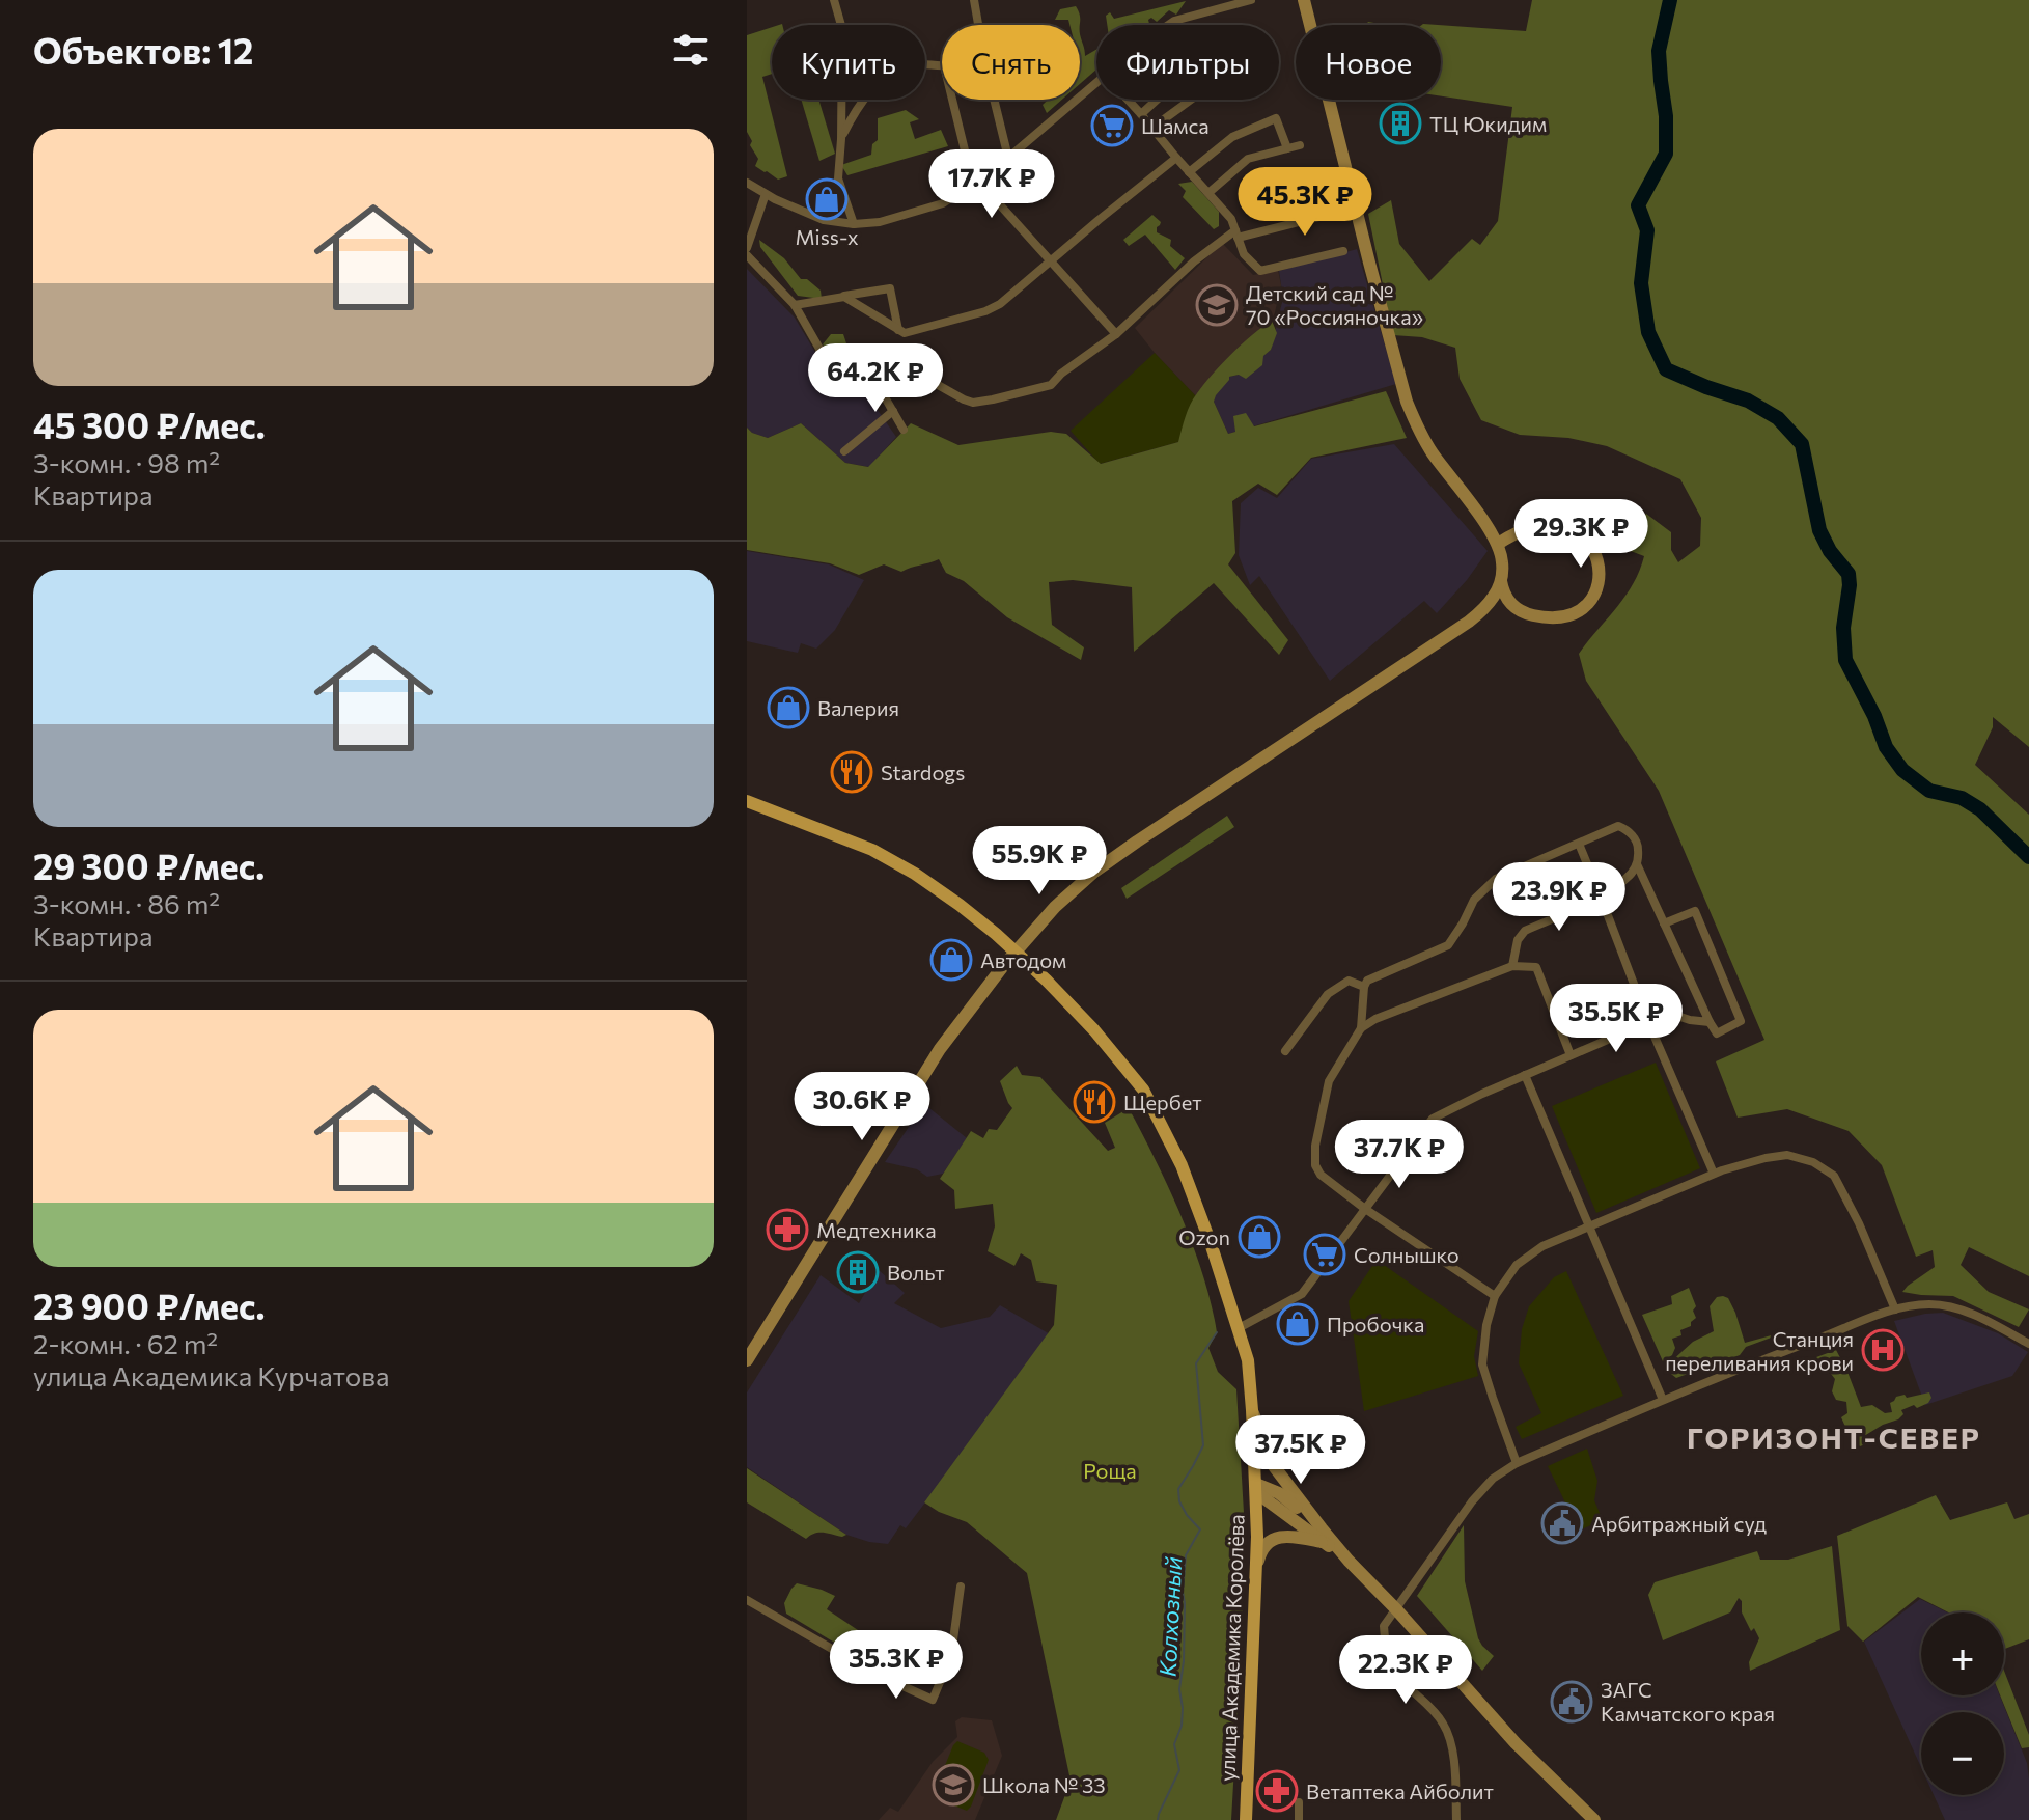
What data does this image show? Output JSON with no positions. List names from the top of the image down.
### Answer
{
  "streets": {
    "main road": ["улица Академика Королёва"]
  },
  "districts": ["ГОРИЗОНТ-СЕВЕР"],
  "water": ["Колхозный"],
  "parks": ["Роща"],
  "places": {
    "building": ["ТЦ Юкидим", "Вольт"],
    "supermarket": ["Шамса", "Солнышко"],
    "shop": [
      "Miss-x",
      "Валерия",
      "Автодом",
      "Ozon",
      "Пробочка"
    ],
    "school or university": ["Детский сад № 70 «Россияночка»", "Школа № 33"],
    "restaurant": ["Stardogs", "Щербет"],
    "pharmacy": ["Медтехника", "Ветаптека Айболит"],
    "hospital": ["Станция переливания крови"],
    "public building": ["Арбитражный суд", "ЗАГС Камчатского края"]
  },
  "page": {
    "heading": "Объектов: 12",
    "chip": [
      "Купить",
      "Снять",
      "Фильтры",
      "Новое"
    ],
    "list": [
      {
        "name": "45 300 ₽/мес.",
        "note": "3-комн. · 98 m² · Квартира"
      },
      {
        "name": "29 300 ₽/мес.",
        "note": "3-комн. · 86 m² · Квартира"
      },
      {
        "name": "23 900 ₽/мес.",
        "note": "2-комн. · 62 m² · улица Академика Курчатова"
      }
    ],
    "price": [
      "17.7K ₽",
      "45.3K ₽",
      "64.2K ₽",
      "29.3K ₽",
      "55.9K ₽",
      "23.9K ₽",
      "35.5K ₽",
      "30.6K ₽",
      "37.7K ₽",
      "37.5K ₽",
      "35.3K ₽",
      "22.3K ₽"
    ],
    "map_buttons": ["+", "−"]
  }
}
